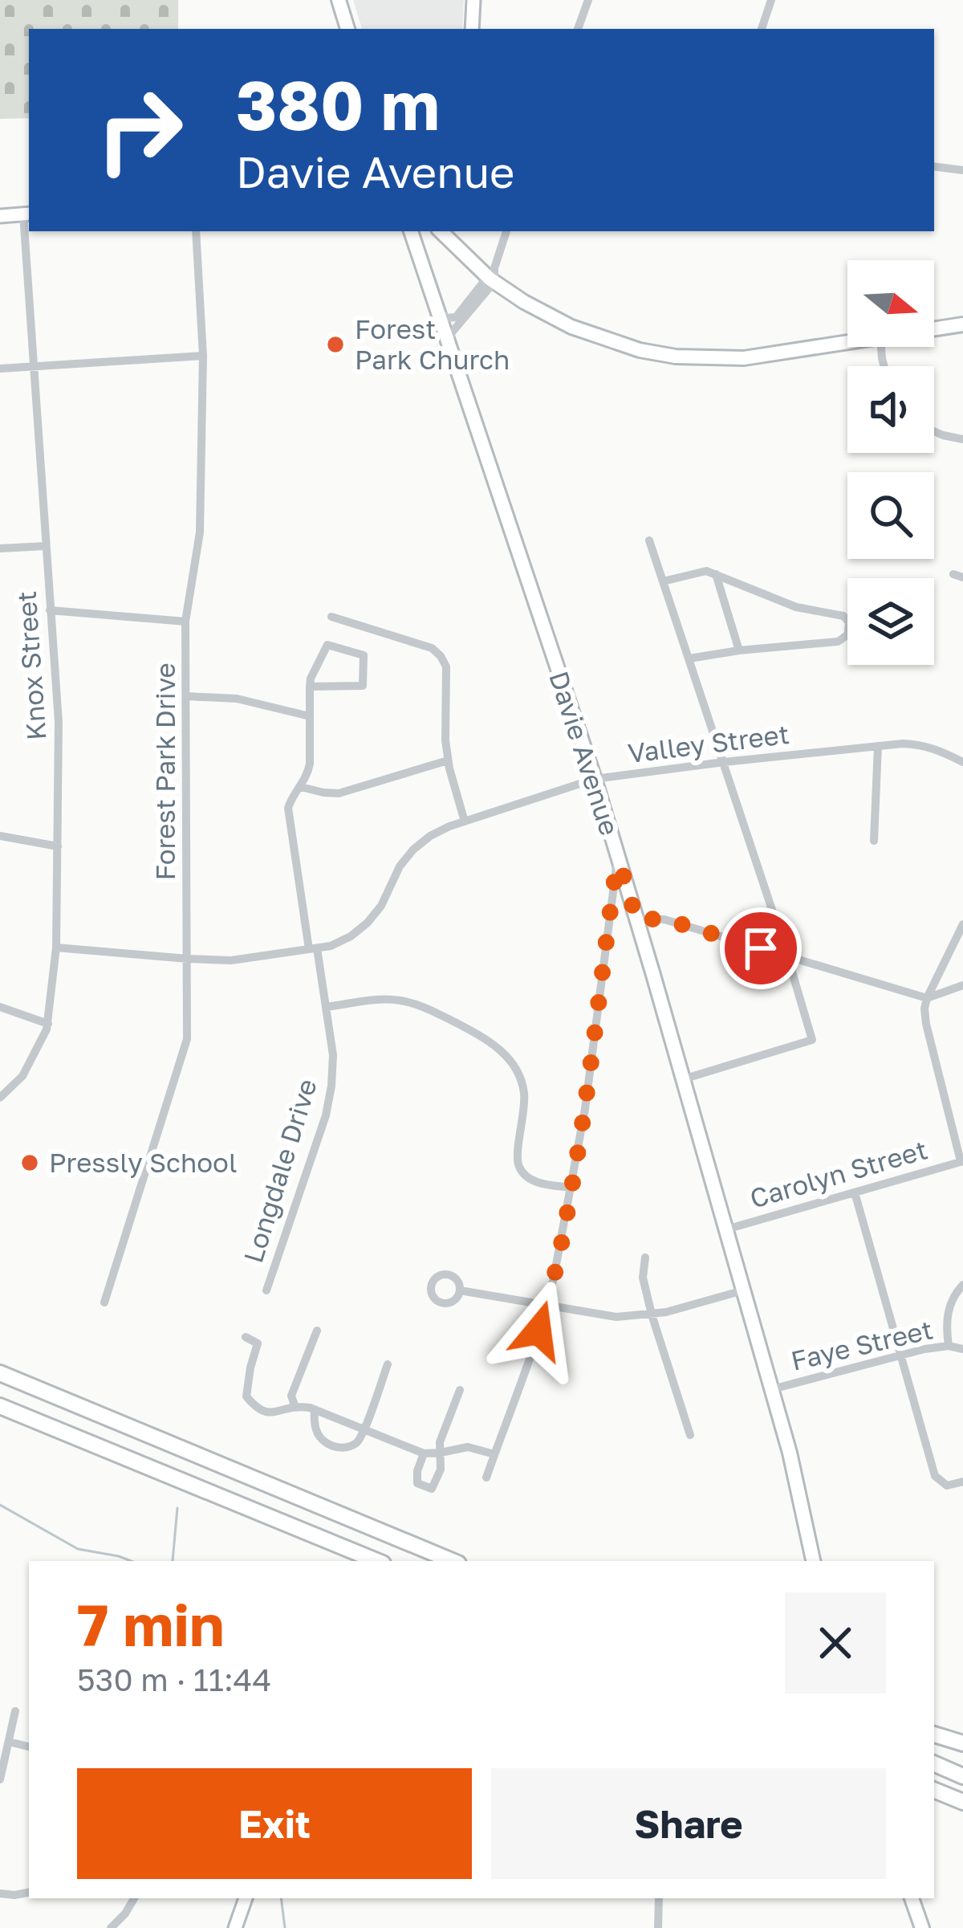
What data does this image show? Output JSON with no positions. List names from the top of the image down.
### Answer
{
  "streets": {
    "main road": ["Davie Avenue"],
    "street": [
      "Knox Street",
      "Valley Street",
      "Forest Park Drive",
      "Longdale Drive",
      "Carolyn Street",
      "Faye Street"
    ]
  },
  "crossings": [
    ["Knox Street", "Valley Street"],
    ["Valley Street", "Davie Avenue"],
    ["Valley Street", "Forest Park Drive"],
    ["Valley Street", "Longdale Drive"],
    ["Davie Avenue", "Carolyn Street"],
    ["Davie Avenue", "Faye Street"]
  ],
  "places": ["Forest Park Church", "Pressly School"],
  "north": "right",
  "page": {
    "turn": ["380 m", "Davie Avenue"],
    "heading": ["7 min", "530 m · 11:44"],
    "buttons": ["Exit", "Share"]
  }
}
